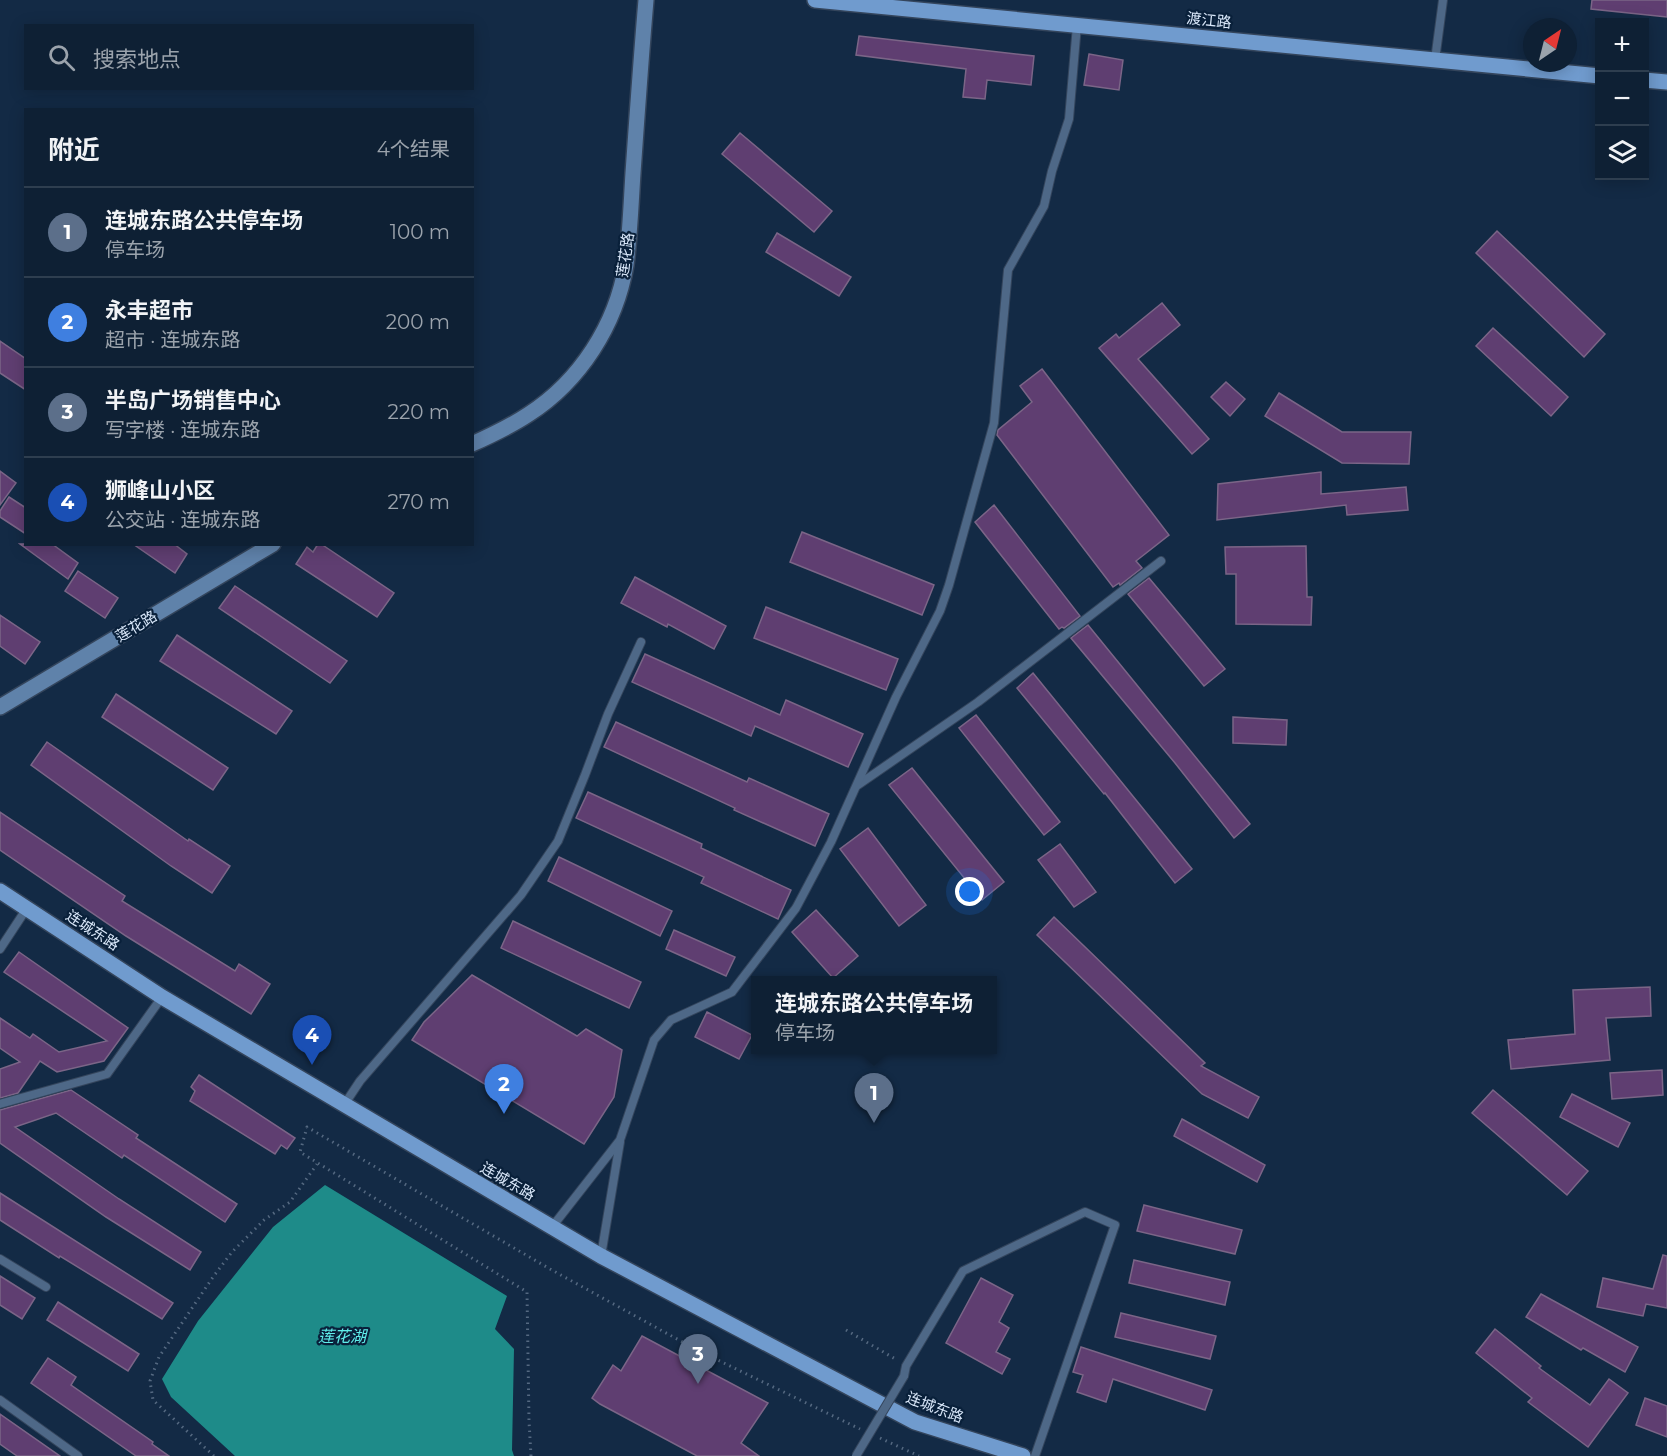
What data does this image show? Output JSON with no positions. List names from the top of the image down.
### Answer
{
  "streets": {
    "main road": ["渡江路", "莲花路", "连城东路"]
  },
  "water": ["莲花湖"],
  "north": "top right",
  "page": {
    "map_buttons": ["+", "−"],
    "search": "搜索地点",
    "heading": ["附近", "4个结果"],
    "list": [
      {
        "mark": "1",
        "name": "连城东路公共停车场",
        "note": "停车场",
        "value": "100 m"
      },
      {
        "mark": "2",
        "name": "永丰超市",
        "note": "超市 · 连城东路",
        "value": "200 m"
      },
      {
        "mark": "3",
        "name": "半岛广场销售中心",
        "note": "写字楼 · 连城东路",
        "value": "220 m"
      },
      {
        "mark": "4",
        "name": "狮峰山小区",
        "note": "公交站 · 连城东路",
        "value": "270 m"
      }
    ],
    "popup": ["连城东路公共停车场", "停车场"],
    "pins": [
      "4",
      "2",
      "1",
      "3"
    ]
  }
}
